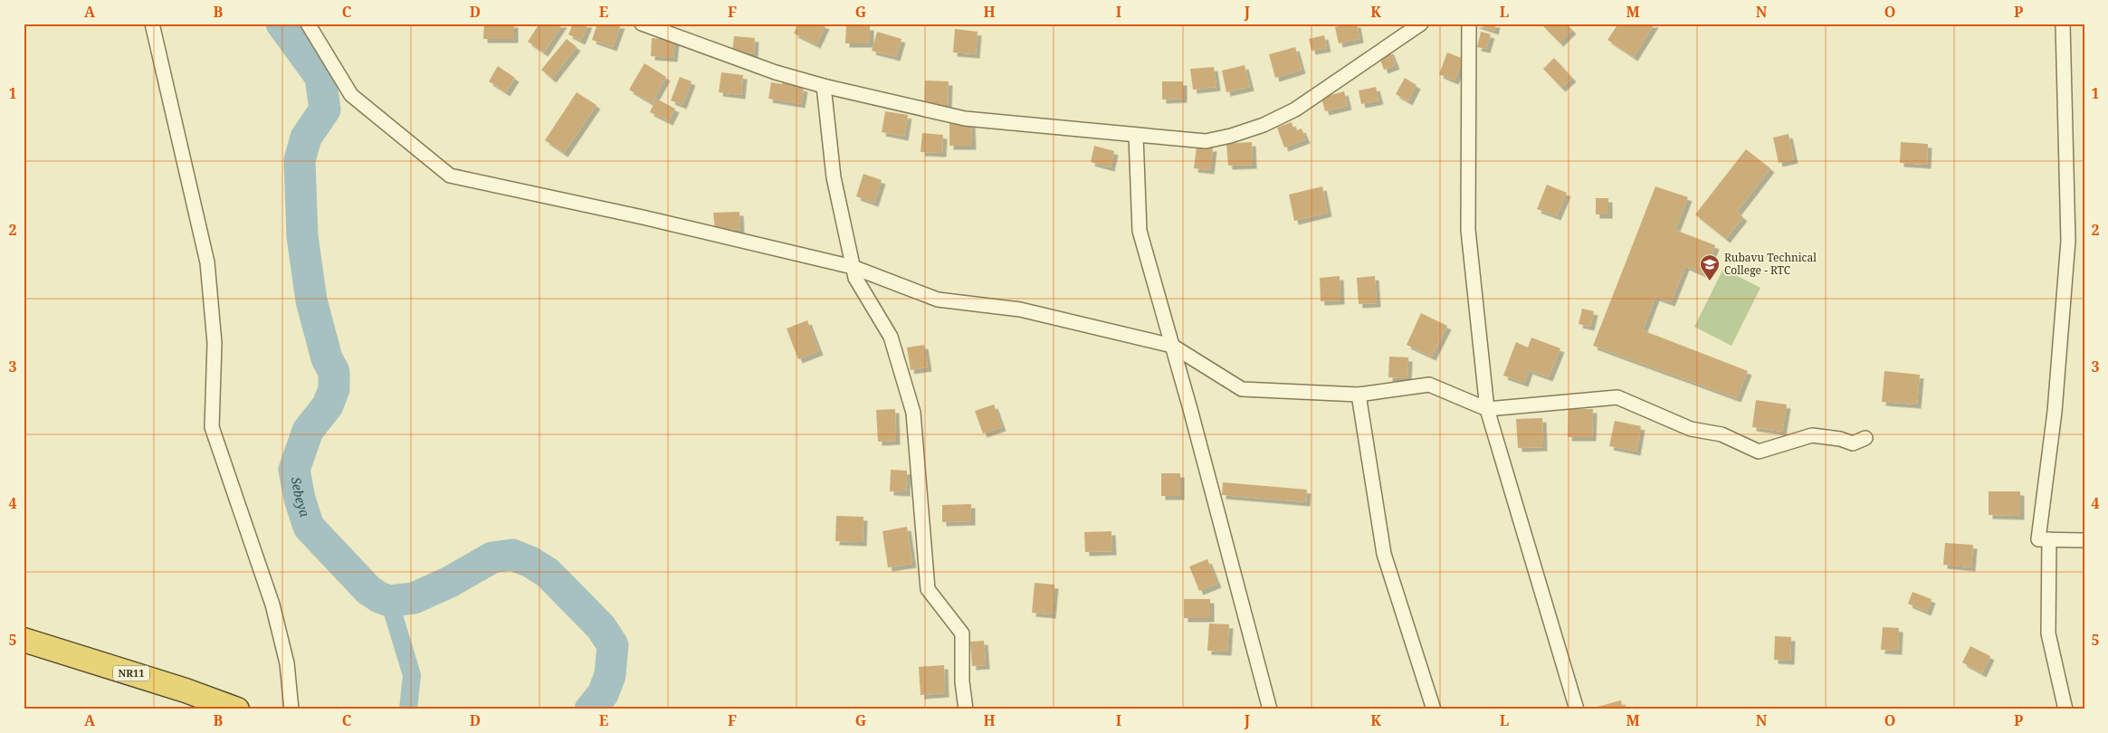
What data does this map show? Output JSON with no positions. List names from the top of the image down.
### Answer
{
  "streets": {
    "highway": ["NR11"]
  },
  "water": ["Sebeya"],
  "places": {
    "school or university": ["Rubavu Technical College - RTC"]
  },
  "grid": {
    "columns": [
      "A",
      "B",
      "C",
      "D",
      "E",
      "F",
      "G",
      "H",
      "I",
      "J",
      "K",
      "L",
      "M",
      "N",
      "O",
      "P"
    ],
    "rows": [
      "1",
      "2",
      "3",
      "4",
      "5"
    ]
  }
}
